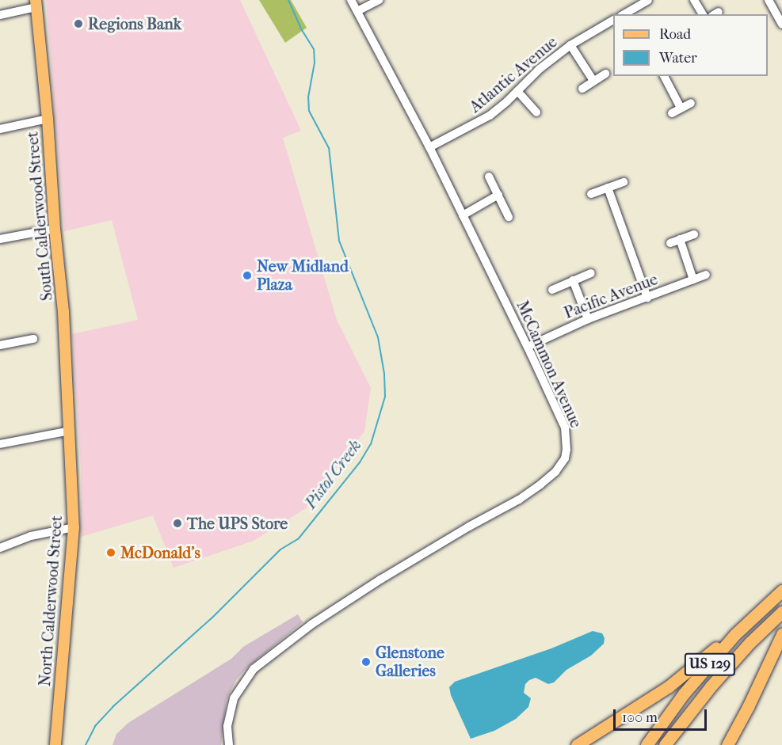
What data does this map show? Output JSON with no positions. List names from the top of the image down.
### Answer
{
  "streets": {
    "highway": ["US 129"],
    "main road": ["South Calderwood Street", "North Calderwood Street"],
    "street": ["Atlantic Avenue", "Pacific Avenue", "McCammon Avenue"]
  },
  "crossings": [
    ["Atlantic Avenue", "McCammon Avenue"],
    ["South Calderwood Street", "North Calderwood Street"],
    ["Pacific Avenue", "McCammon Avenue"]
  ],
  "water": ["Pistol Creek"],
  "places": [
    "Regions Bank",
    "New Midland Plaza",
    "The UPS Store",
    "McDonald's",
    "Glenstone Galleries"
  ],
  "legend": ["Road", "Water"],
  "scale_bar": "100 m"
}
